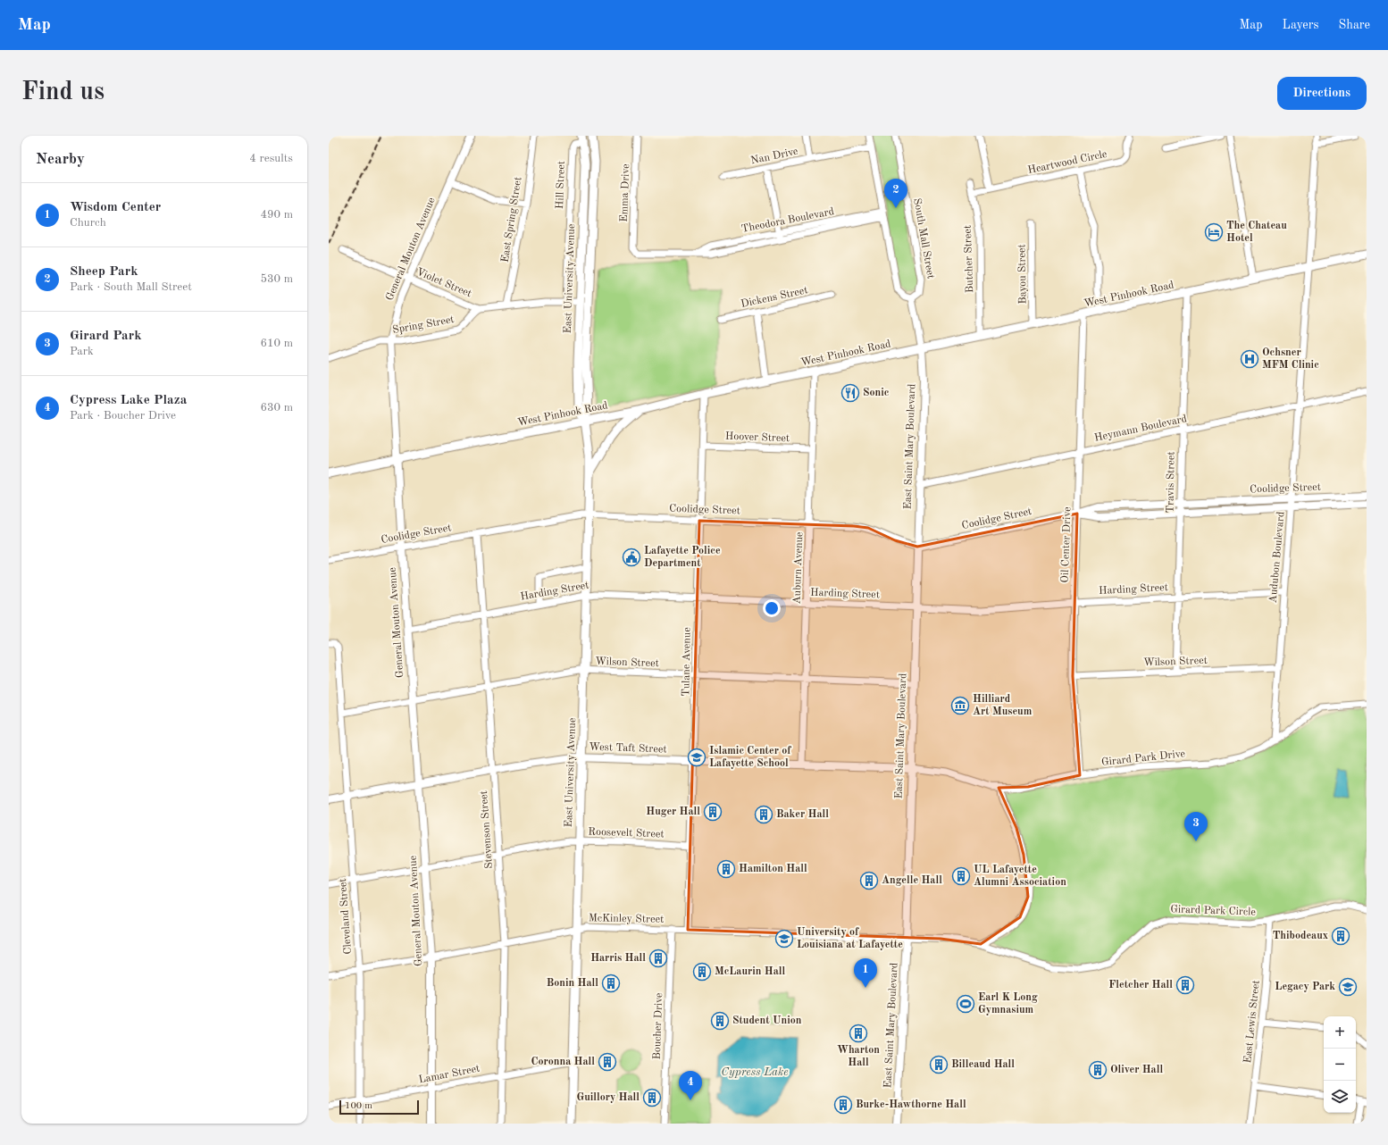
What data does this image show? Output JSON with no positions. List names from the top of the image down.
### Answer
{
  "streets": {
    "main road": ["East University Avenue", "West Pinhook Road"],
    "street": [
      "Nan Drive",
      "Heartwood Circle",
      "Hill Street",
      "Emma Drive",
      "East Spring Street",
      "Theodora Boulevard",
      "South Mall Street",
      "General Mouton Avenue",
      "Butcher Street",
      "Bayou Street",
      "Violet Street",
      "Dickens Street",
      "Spring Street",
      "Heymann Boulevard",
      "Hoover Street",
      "East Saint Mary Boulevard",
      "Travis Street",
      "Coolidge Street",
      "Oil Center Drive",
      "Audubon Boulevard",
      "Auburn Avenue",
      "Harding Street",
      "Tulane Avenue",
      "Wilson Street",
      "West Taft Street",
      "Girard Park Drive",
      "Stevenson Street",
      "Roosevelt Street",
      "Girard Park Circle",
      "Cleveland Street",
      "McKinley Street",
      "East Lewis Street",
      "Boucher Drive",
      "Lamar Street"
    ]
  },
  "crossings": [
    ["Heartwood Circle", "Butcher Street"],
    ["Hill Street", "East University Avenue"],
    ["Emma Drive", "Theodora Boulevard"],
    ["General Mouton Avenue", "Violet Street"],
    ["General Mouton Avenue", "West Pinhook Road"],
    ["General Mouton Avenue", "Spring Street"],
    ["General Mouton Avenue", "Coolidge Street"],
    ["General Mouton Avenue", "Harding Street"],
    ["General Mouton Avenue", "Wilson Street"],
    ["General Mouton Avenue", "West Taft Street"],
    ["General Mouton Avenue", "Roosevelt Street"],
    ["General Mouton Avenue", "McKinley Street"],
    ["General Mouton Avenue", "Lamar Street"],
    ["Butcher Street", "West Pinhook Road"],
    ["Bayou Street", "West Pinhook Road"],
    ["East University Avenue", "West Pinhook Road"],
    ["East University Avenue", "Coolidge Street"],
    ["East University Avenue", "Harding Street"],
    ["East University Avenue", "Wilson Street"],
    ["East University Avenue", "West Taft Street"],
    ["East University Avenue", "Roosevelt Street"],
    ["East University Avenue", "McKinley Street"],
    ["East University Avenue", "Lamar Street"],
    ["Violet Street", "Spring Street"],
    ["West Pinhook Road", "East Saint Mary Boulevard"],
    ["West Pinhook Road", "Travis Street"],
    ["West Pinhook Road", "Oil Center Drive"],
    ["West Pinhook Road", "Audubon Boulevard"],
    ["West Pinhook Road", "Auburn Avenue"],
    ["West Pinhook Road", "Tulane Avenue"],
    ["Heymann Boulevard", "East Saint Mary Boulevard"],
    ["Heymann Boulevard", "Travis Street"],
    ["Heymann Boulevard", "Oil Center Drive"],
    ["Heymann Boulevard", "Audubon Boulevard"],
    ["Hoover Street", "Auburn Avenue"],
    ["Hoover Street", "Tulane Avenue"],
    ["East Saint Mary Boulevard", "Coolidge Street"],
    ["East Saint Mary Boulevard", "Harding Street"],
    ["East Saint Mary Boulevard", "Wilson Street"],
    ["East Saint Mary Boulevard", "West Taft Street"],
    ["East Saint Mary Boulevard", "Girard Park Drive"],
    ["East Saint Mary Boulevard", "Girard Park Circle"],
    ["East Saint Mary Boulevard", "McKinley Street"],
    ["Travis Street", "Coolidge Street"],
    ["Travis Street", "Harding Street"],
    ["Travis Street", "Wilson Street"],
    ["Coolidge Street", "Oil Center Drive"],
    ["Coolidge Street", "Audubon Boulevard"],
    ["Coolidge Street", "Auburn Avenue"],
    ["Coolidge Street", "Tulane Avenue"],
    ["Coolidge Street", "Stevenson Street"],
    ["Oil Center Drive", "Harding Street"],
    ["Oil Center Drive", "Wilson Street"],
    ["Oil Center Drive", "Girard Park Drive"],
    ["Audubon Boulevard", "Harding Street"],
    ["Audubon Boulevard", "Wilson Street"],
    ["Audubon Boulevard", "Girard Park Drive"],
    ["Auburn Avenue", "Harding Street"],
    ["Auburn Avenue", "Wilson Street"],
    ["Auburn Avenue", "West Taft Street"],
    ["Harding Street", "Tulane Avenue"],
    ["Harding Street", "Stevenson Street"],
    ["Tulane Avenue", "Wilson Street"],
    ["Tulane Avenue", "West Taft Street"],
    ["Tulane Avenue", "Roosevelt Street"],
    ["Tulane Avenue", "McKinley Street"],
    ["Wilson Street", "Stevenson Street"],
    ["Wilson Street", "Cleveland Street"],
    ["West Taft Street", "Girard Park Drive"],
    ["West Taft Street", "Stevenson Street"],
    ["West Taft Street", "Cleveland Street"],
    ["Stevenson Street", "Roosevelt Street"],
    ["Stevenson Street", "McKinley Street"],
    ["Stevenson Street", "Lamar Street"],
    ["Roosevelt Street", "Cleveland Street"],
    ["Girard Park Circle", "McKinley Street"],
    ["Girard Park Circle", "East Lewis Street"],
    ["Cleveland Street", "McKinley Street"],
    ["Cleveland Street", "Lamar Street"],
    ["McKinley Street", "Boucher Drive"]
  ],
  "water": ["Cypress Lake"],
  "places": {
    "hotel": ["The Chateau Hotel"],
    "hospital": ["Ochsner MFM Clinic"],
    "restaurant": ["Sonic"],
    "public building": ["Lafayette Police Department"],
    "museum": ["Hilliard Art Museum"],
    "school or university": ["Islamic Center of Lafayette School", "University of Louisiana at Lafayette", "Legacy Park"],
    "building": [
      "Huger Hall",
      "Baker Hall",
      "Hamilton Hall",
      "UL Lafayette Alumni Association",
      "Angelle Hall",
      "Thibodeaux",
      "Harris Hall",
      "McLaurin Hall",
      "Bonin Hall",
      "Fletcher Hall",
      "Student Union",
      "Wharton Hall",
      "Coronna Hall",
      "Billeaud Hall",
      "Oliver Hall",
      "Guillory Hall",
      "Burke-Hawthorne Hall"
    ],
    "sports": ["Earl K Long Gymnasium"]
  },
  "scale_bar": "100 m",
  "page": {
    "header": "Map",
    "nav": ["Map", "Layers", "Share"],
    "buttons": "Directions",
    "title": "Find us",
    "heading": ["Nearby", "4 results"],
    "pins": [
      "2",
      "3",
      "1",
      "4"
    ],
    "list": [
      {
        "mark": "1",
        "name": "Wisdom Center",
        "note": "Church",
        "value": "490 m"
      },
      {
        "mark": "2",
        "name": "Sheep Park",
        "note": "Park · South Mall Street",
        "value": "530 m"
      },
      {
        "mark": "3",
        "name": "Girard Park",
        "note": "Park",
        "value": "610 m"
      },
      {
        "mark": "4",
        "name": "Cypress Lake Plaza",
        "note": "Park · Boucher Drive",
        "value": "630 m"
      }
    ],
    "map_buttons": ["+", "−"],
    "scale": "100 m"
  }
}
